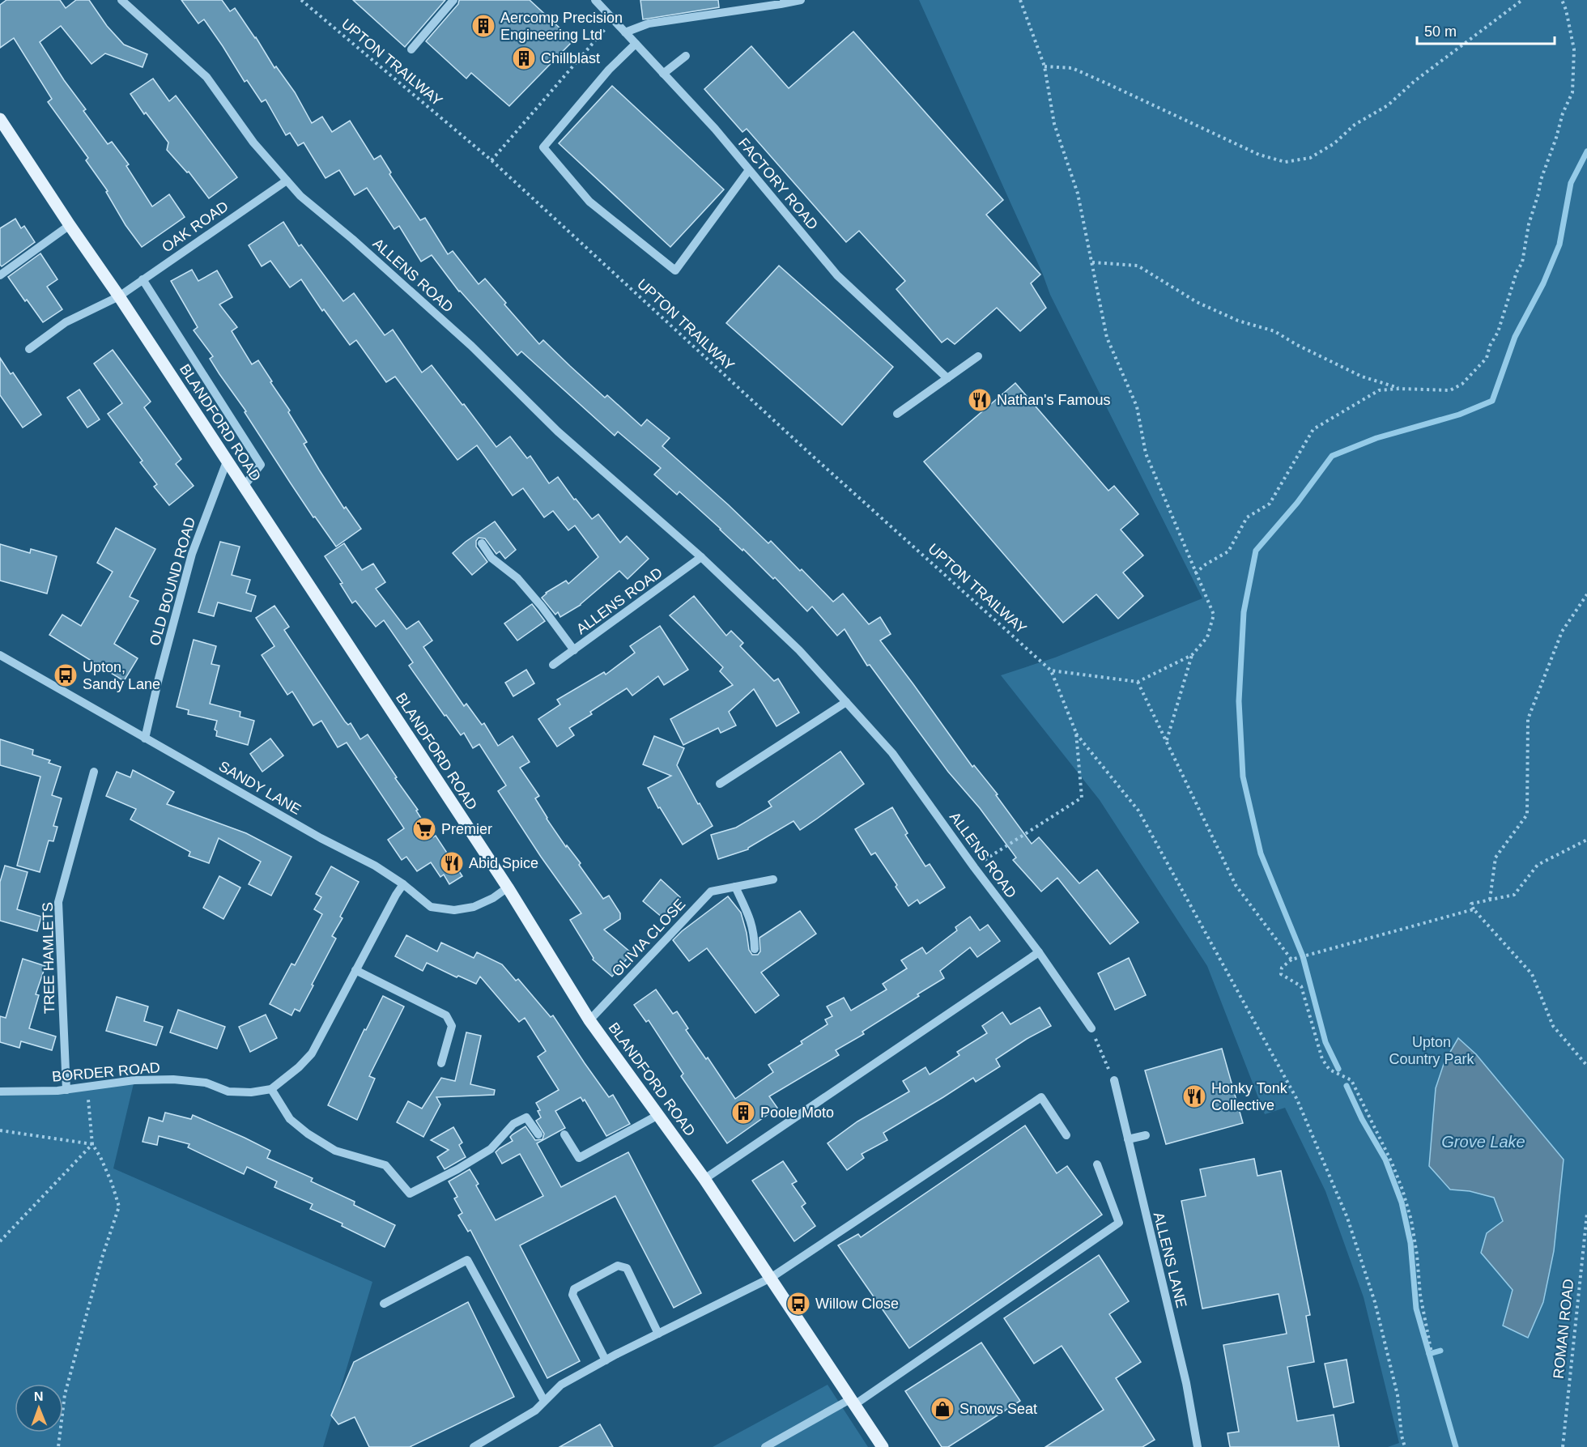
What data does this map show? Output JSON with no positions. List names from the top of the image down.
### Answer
{
  "streets": {
    "main road": ["BLANDFORD ROAD"],
    "street": [
      "FACTORY ROAD",
      "OAK ROAD",
      "ALLENS ROAD",
      "OLD BOUND ROAD",
      "SANDY LANE",
      "OLIVIA CLOSE",
      "TREE HAMLETS",
      "BORDER ROAD",
      "ALLENS LANE"
    ],
    "path": ["UPTON TRAILWAY", "ROMAN ROAD"]
  },
  "crossings": [
    ["OAK ROAD", "ALLENS ROAD"],
    ["OAK ROAD", "BLANDFORD ROAD"],
    ["BLANDFORD ROAD", "OLD BOUND ROAD"],
    ["BLANDFORD ROAD", "SANDY LANE"],
    ["BLANDFORD ROAD", "OLIVIA CLOSE"],
    ["OLD BOUND ROAD", "SANDY LANE"],
    ["TREE HAMLETS", "BORDER ROAD"]
  ],
  "water": ["Grove Lake"],
  "parks": ["Upton Country Park"],
  "places": {
    "building": ["Aercomp Precision Engineering Ltd", "Chillblast", "Poole Moto"],
    "restaurant": ["Nathan's Famous", "Abid Spice", "Honky Tonk Collective"],
    "bus stop": ["Upton, Sandy Lane", "Willow Close"],
    "supermarket": ["Premier"],
    "shop": ["Snows Seat"]
  },
  "scale_bar": "50 m",
  "north": "top"
}
